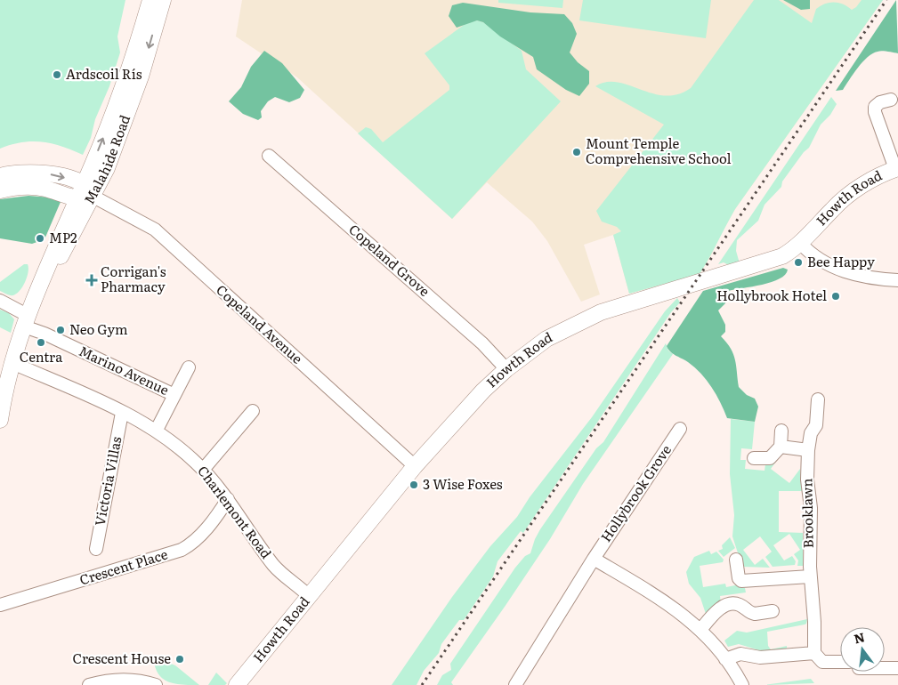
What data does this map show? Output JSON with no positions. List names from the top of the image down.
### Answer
{
  "streets": {
    "main road": ["Malahide Road", "Howth Road"],
    "street": [
      "Copeland Grove",
      "Copeland Avenue",
      "Marino Avenue",
      "Victoria Villas",
      "Hollybrook Grove",
      "Charlemont Road",
      "Brooklawn",
      "Crescent Place"
    ]
  },
  "crossings": [
    ["Malahide Road", "Copeland Avenue"],
    ["Malahide Road", "Marino Avenue"],
    ["Malahide Road", "Charlemont Road"],
    ["Howth Road", "Copeland Grove"],
    ["Howth Road", "Copeland Avenue"],
    ["Howth Road", "Charlemont Road"],
    ["Victoria Villas", "Charlemont Road"],
    ["Charlemont Road", "Crescent Place"]
  ],
  "places": {
    "other": [
      "Ardscoil Rís",
      "Mount Temple Comprehensive School",
      "MP2",
      "Bee Happy",
      "Hollybrook Hotel",
      "Neo Gym",
      "Centra",
      "3 Wise Foxes",
      "Crescent House"
    ],
    "health": ["Corrigan's Pharmacy"]
  },
  "north": "top"
}
